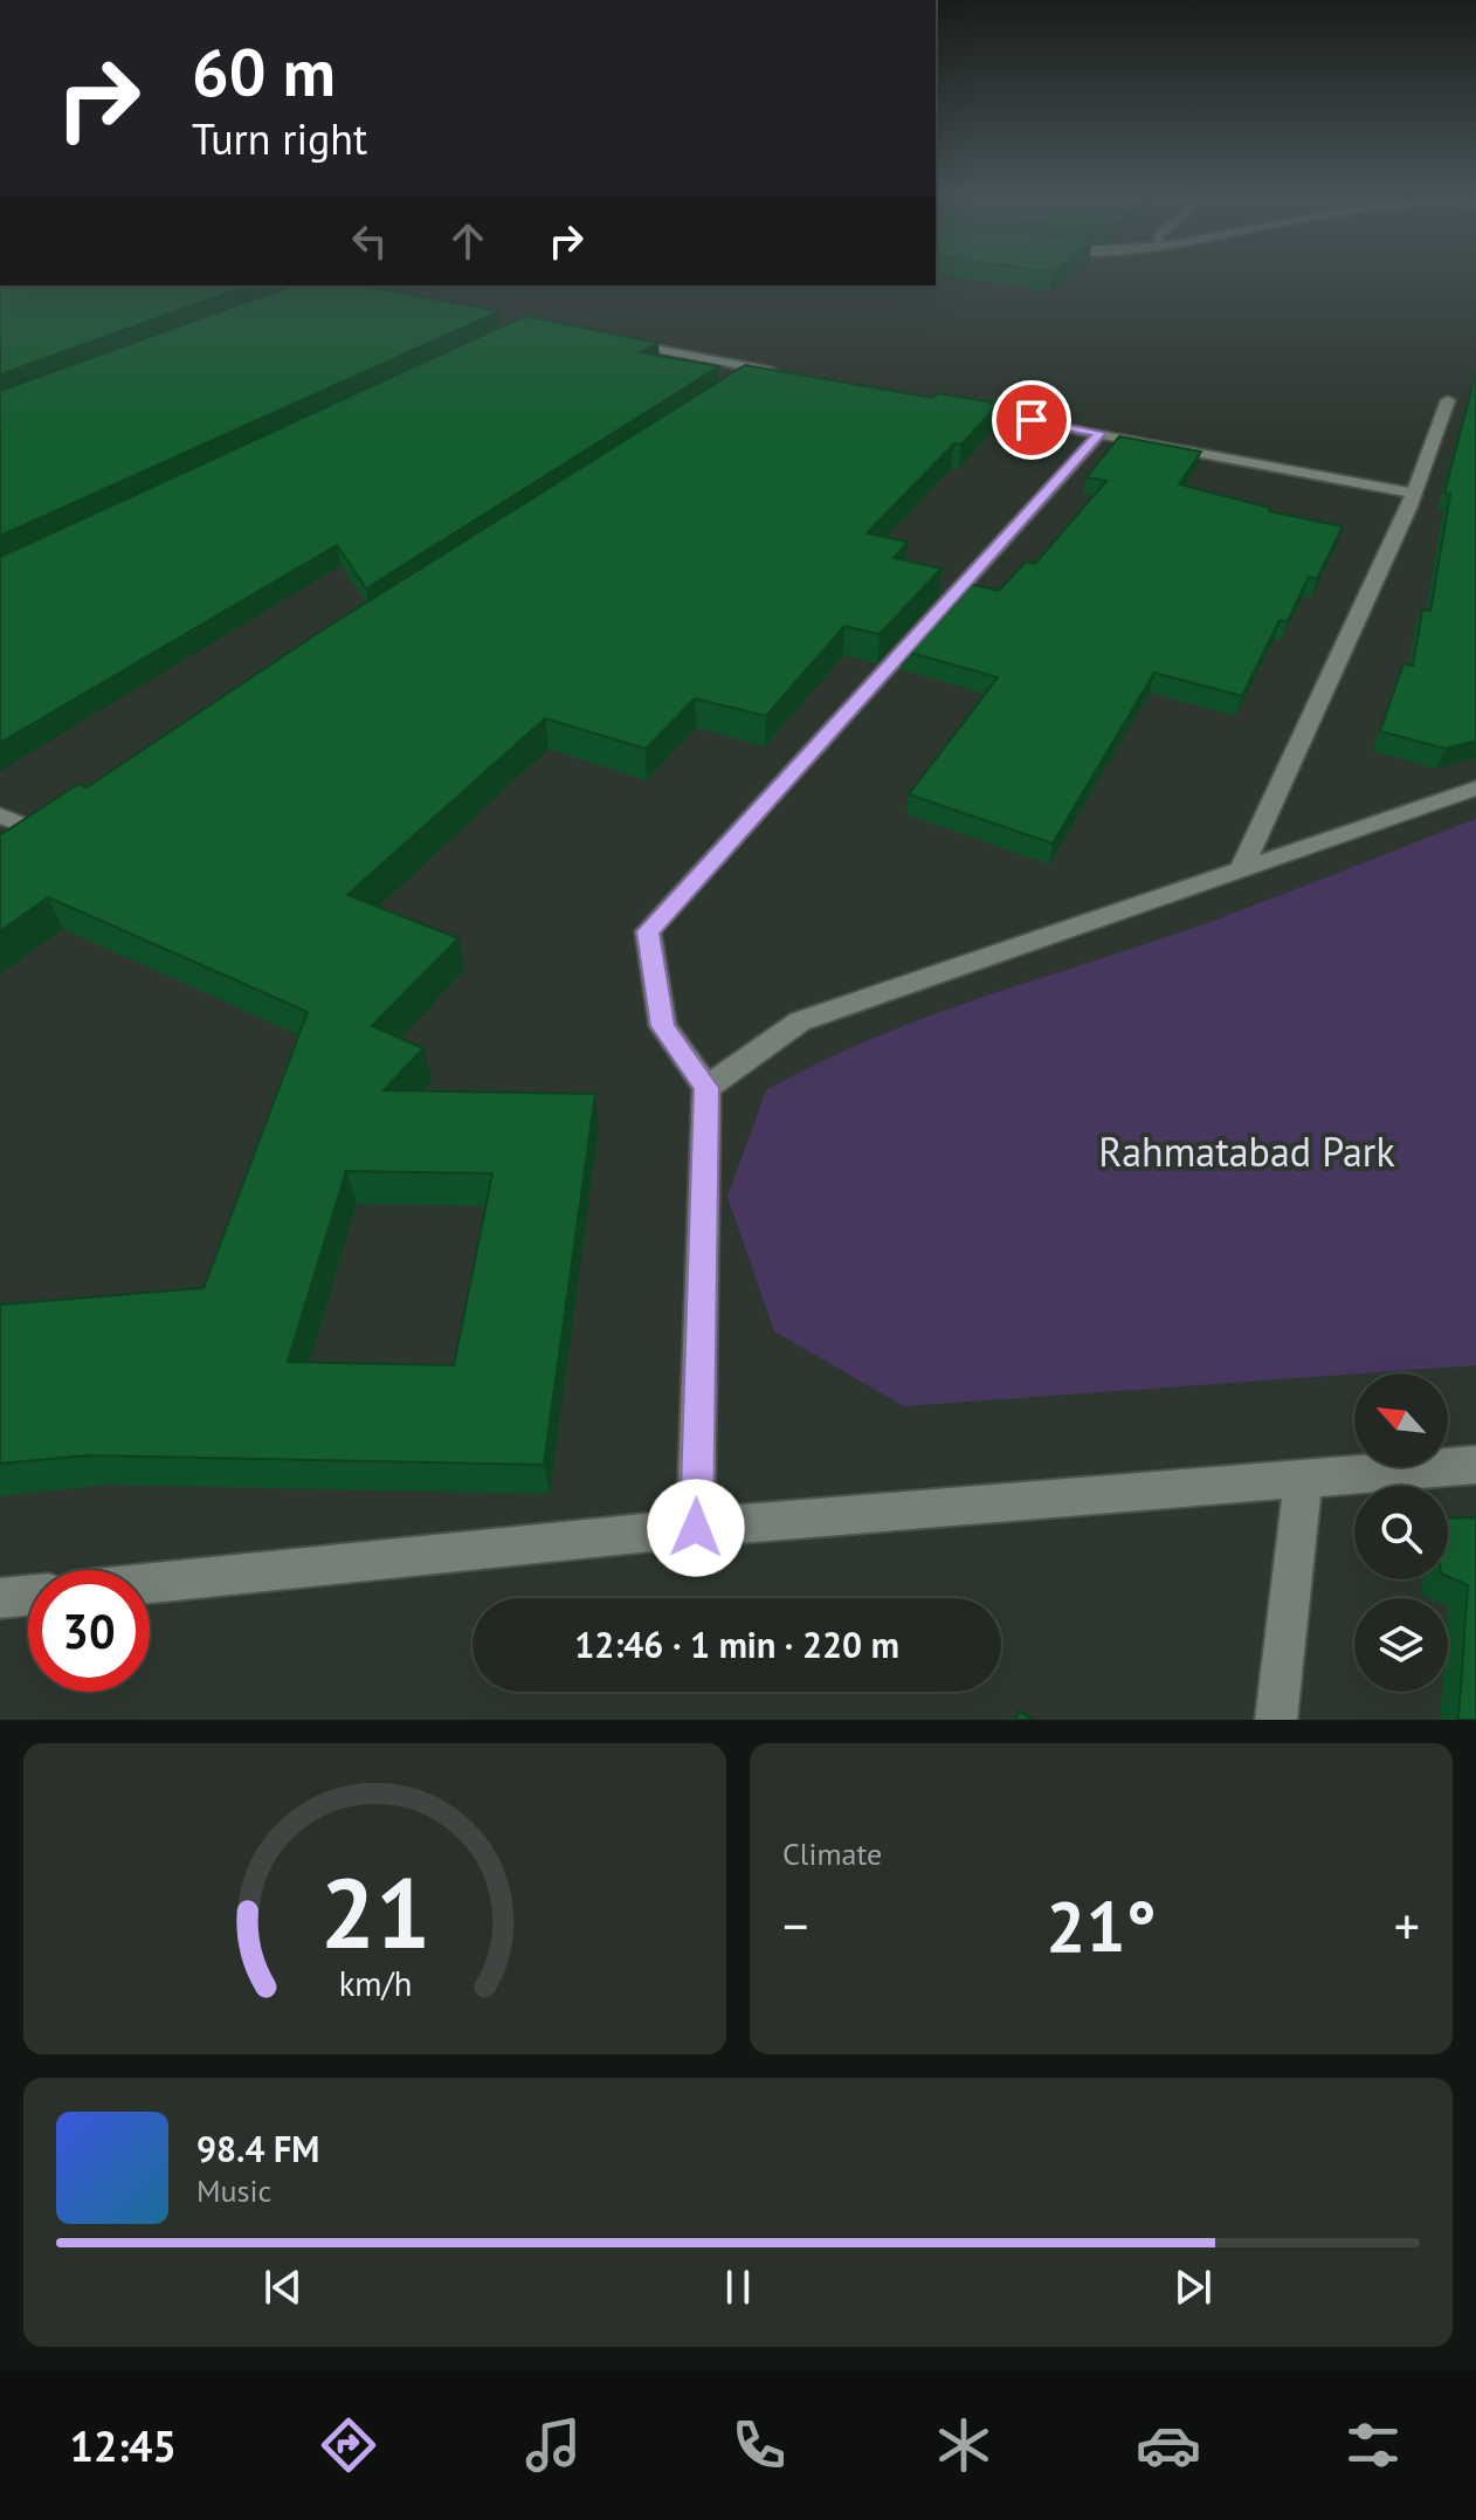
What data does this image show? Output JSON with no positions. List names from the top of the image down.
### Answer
{
  "parks": ["Rahmatabad Park"],
  "north": "top left",
  "page": {
    "turn": ["60 m", "Turn right"],
    "limit": "30",
    "trip": "12:46 · 1 min · 220 m",
    "tile": "Climate",
    "heat": ["−", "21°", "+"],
    "song": ["98.4 FM", "Music"],
    "tabs": "12:45",
    "gauge": ["21", "km/h"]
  }
}
